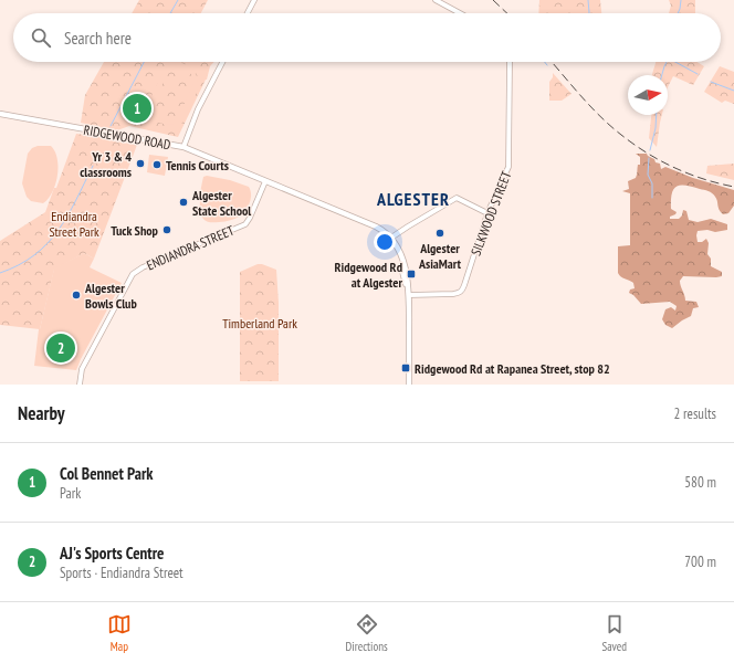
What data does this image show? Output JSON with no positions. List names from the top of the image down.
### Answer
{
  "streets": {
    "main road": ["RIDGEWOOD ROAD"],
    "street": ["SILKWOOD STREET", "ENDIANDRA STREET"]
  },
  "crossings": [
    ["RIDGEWOOD ROAD", "ENDIANDRA STREET"]
  ],
  "districts": ["ALGESTER"],
  "parks": ["Endiandra Street Park", "Timberland Park"],
  "places": {
    "other": [
      "Yr 3 & 4 classrooms",
      "Tennis Courts",
      "Algester State School",
      "Tuck Shop",
      "Algester AsiaMart",
      "Algester Bowls Club"
    ],
    "transit": ["Ridgewood Rd at Algester", "Ridgewood Rd at Rapanea Street, stop 82"]
  },
  "north": "right",
  "page": {
    "search": "Search here",
    "pins": ["1", "2"],
    "heading": ["Nearby", "2 results"],
    "list": [
      {
        "mark": "1",
        "name": "Col Bennet Park",
        "note": "Park",
        "value": "580 m"
      },
      {
        "mark": "2",
        "name": "AJ's Sports Centre",
        "note": "Sports · Endiandra Street",
        "value": "700 m"
      }
    ],
    "nav": ["Map", "Directions", "Saved"]
  }
}
